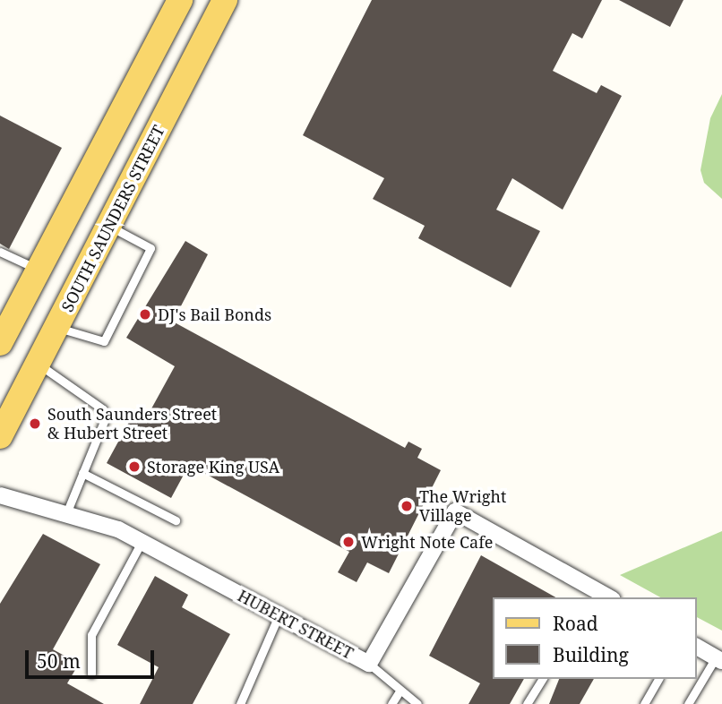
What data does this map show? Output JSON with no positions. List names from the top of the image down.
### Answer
{
  "streets": {
    "main road": ["SOUTH SAUNDERS STREET"],
    "street": ["HUBERT STREET"]
  },
  "places": [
    "DJ's Bail Bonds",
    "South Saunders Street & Hubert Street",
    "Storage King USA",
    "The Wright Village",
    "Wright Note Cafe"
  ],
  "legend": ["Road", "Building"],
  "scale_bar": "50 m"
}
